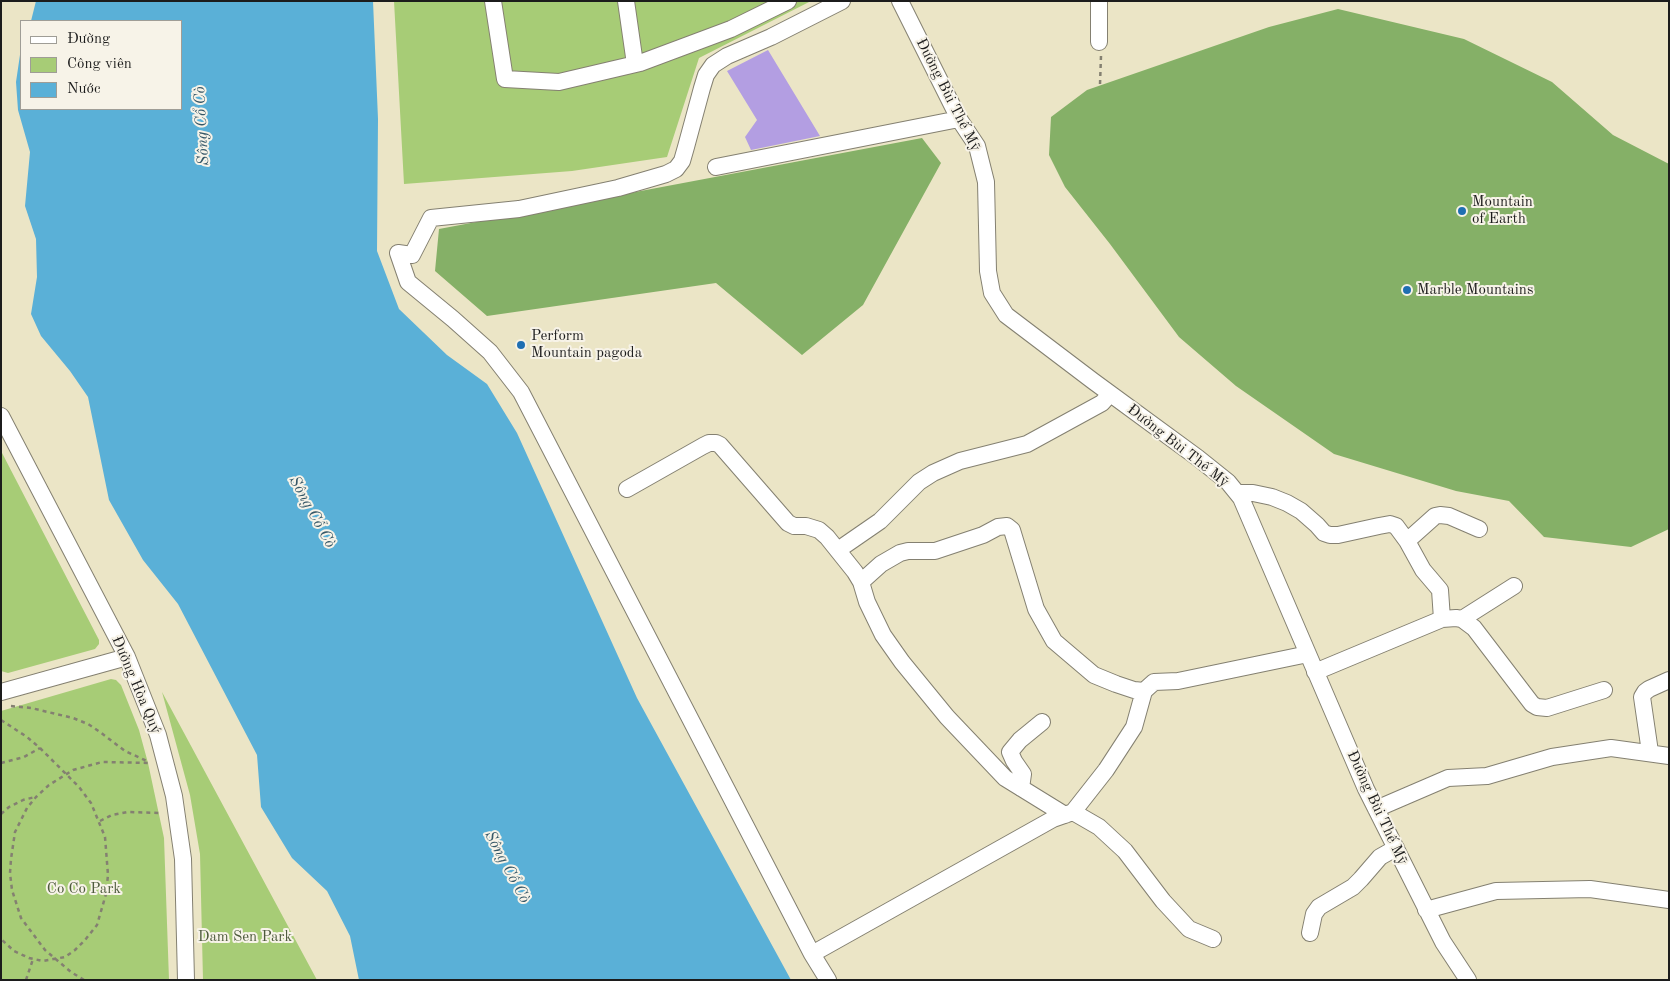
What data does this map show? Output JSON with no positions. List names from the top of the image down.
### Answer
{
  "streets": {
    "street": ["Đường Bùi Thế Mỹ", "Đường Hòa Quý"]
  },
  "water": ["Sông Cổ Cò"],
  "parks": ["Co Co Park", "Dam Sen Park"],
  "places": ["Mountain of Earth", "Marble Mountains", "Perform Mountain pagoda"],
  "legend": ["Đường", "Công viên", "Nước"]
}
